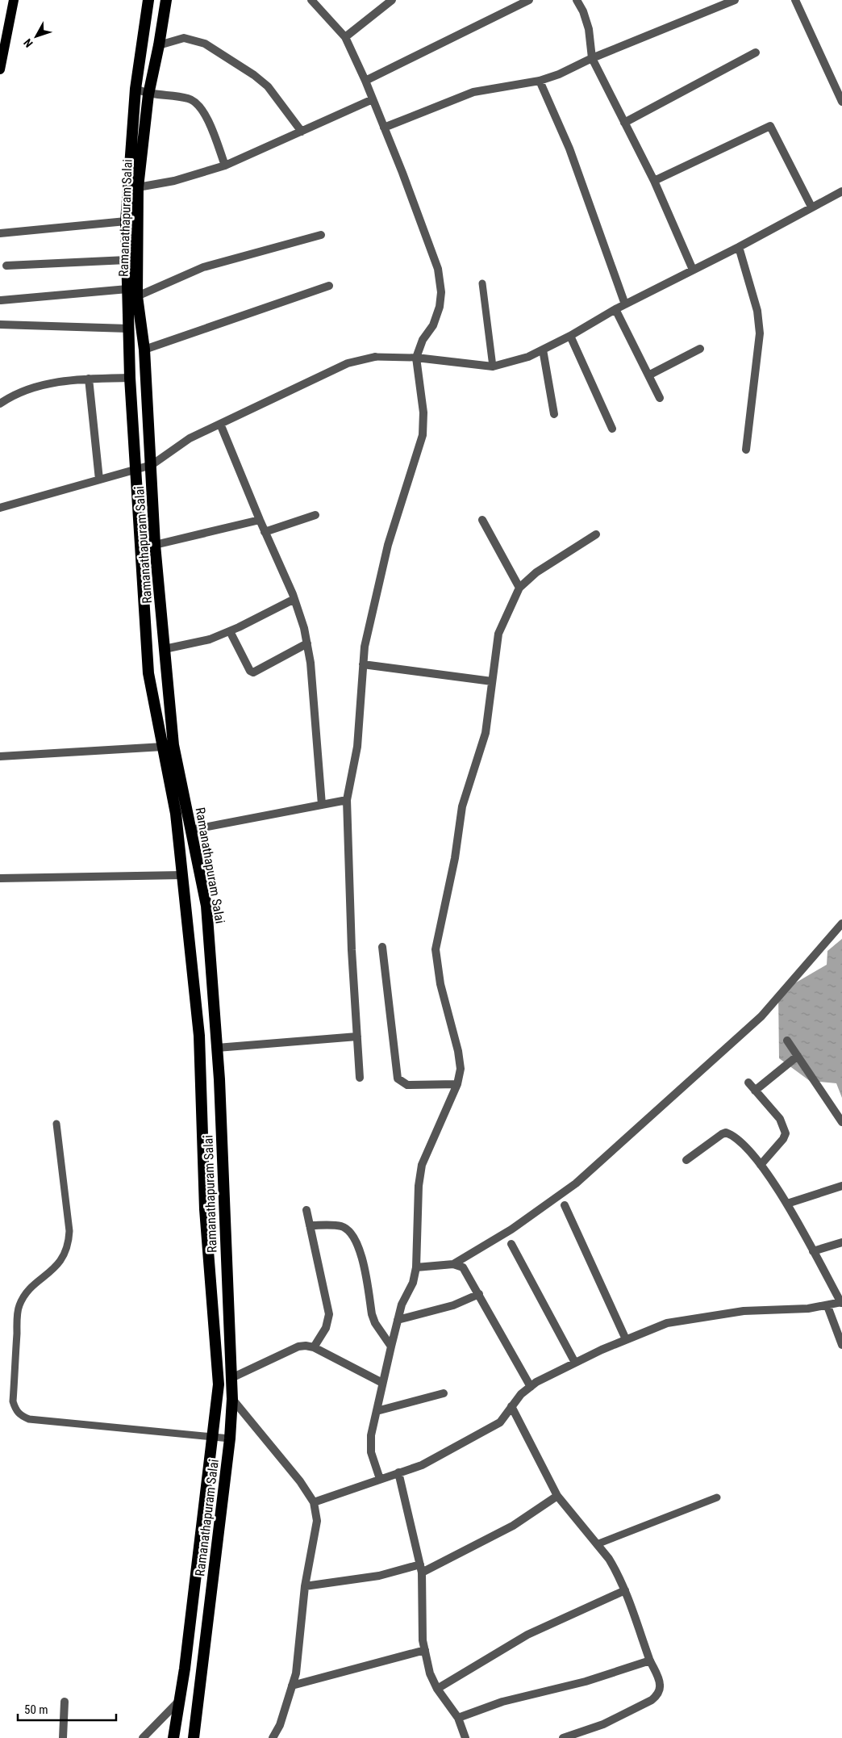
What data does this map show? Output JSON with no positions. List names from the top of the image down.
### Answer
{
  "streets": {
    "highway": ["Ramanathapuram Salai"]
  },
  "scale_bar": "50 m",
  "north": "bottom left"
}
